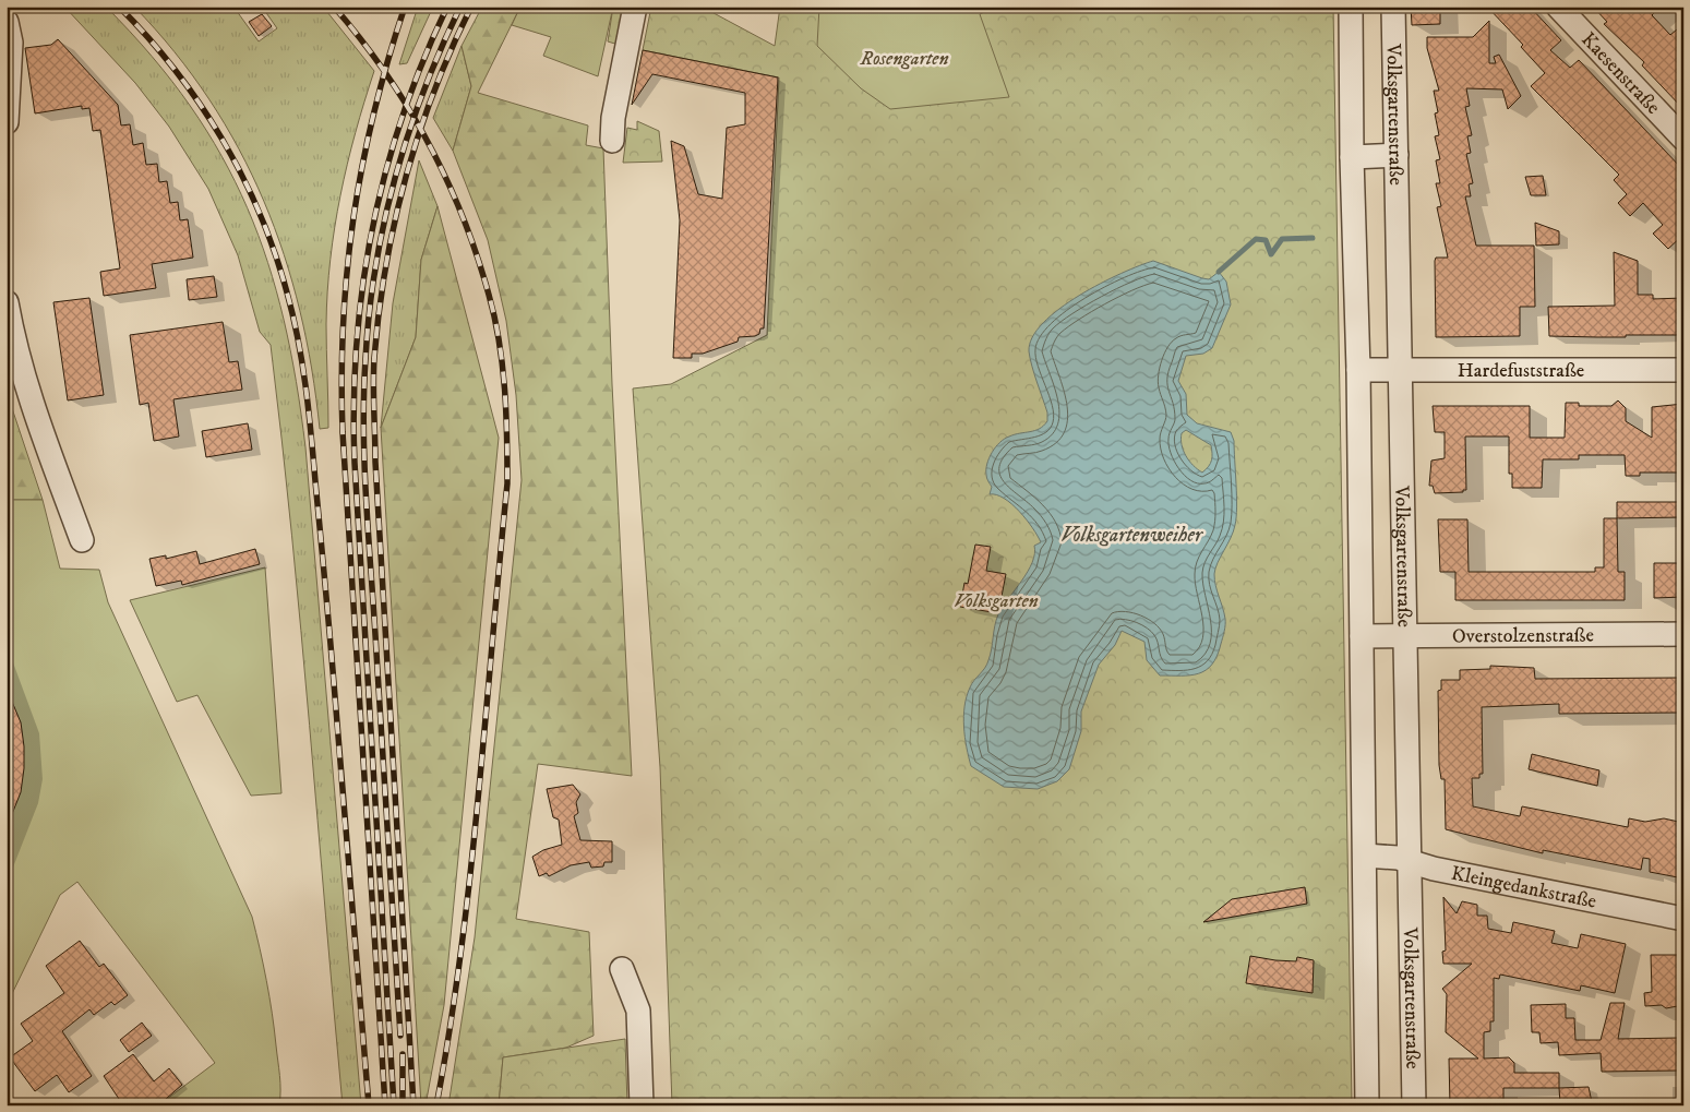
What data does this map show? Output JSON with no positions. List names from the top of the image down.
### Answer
{
  "streets": {
    "street": [
      "Kaesenstraße",
      "Volksgartenstraße",
      "Hardefuststraße",
      "Overstolzenstraße",
      "Kleingedankstraße"
    ]
  },
  "crossings": [
    ["Volksgartenstraße", "Hardefuststraße"],
    ["Volksgartenstraße", "Overstolzenstraße"],
    ["Volksgartenstraße", "Kleingedankstraße"]
  ],
  "water": ["Volksgartenweiher"],
  "parks": ["Rosengarten", "Volksgarten"]
}
